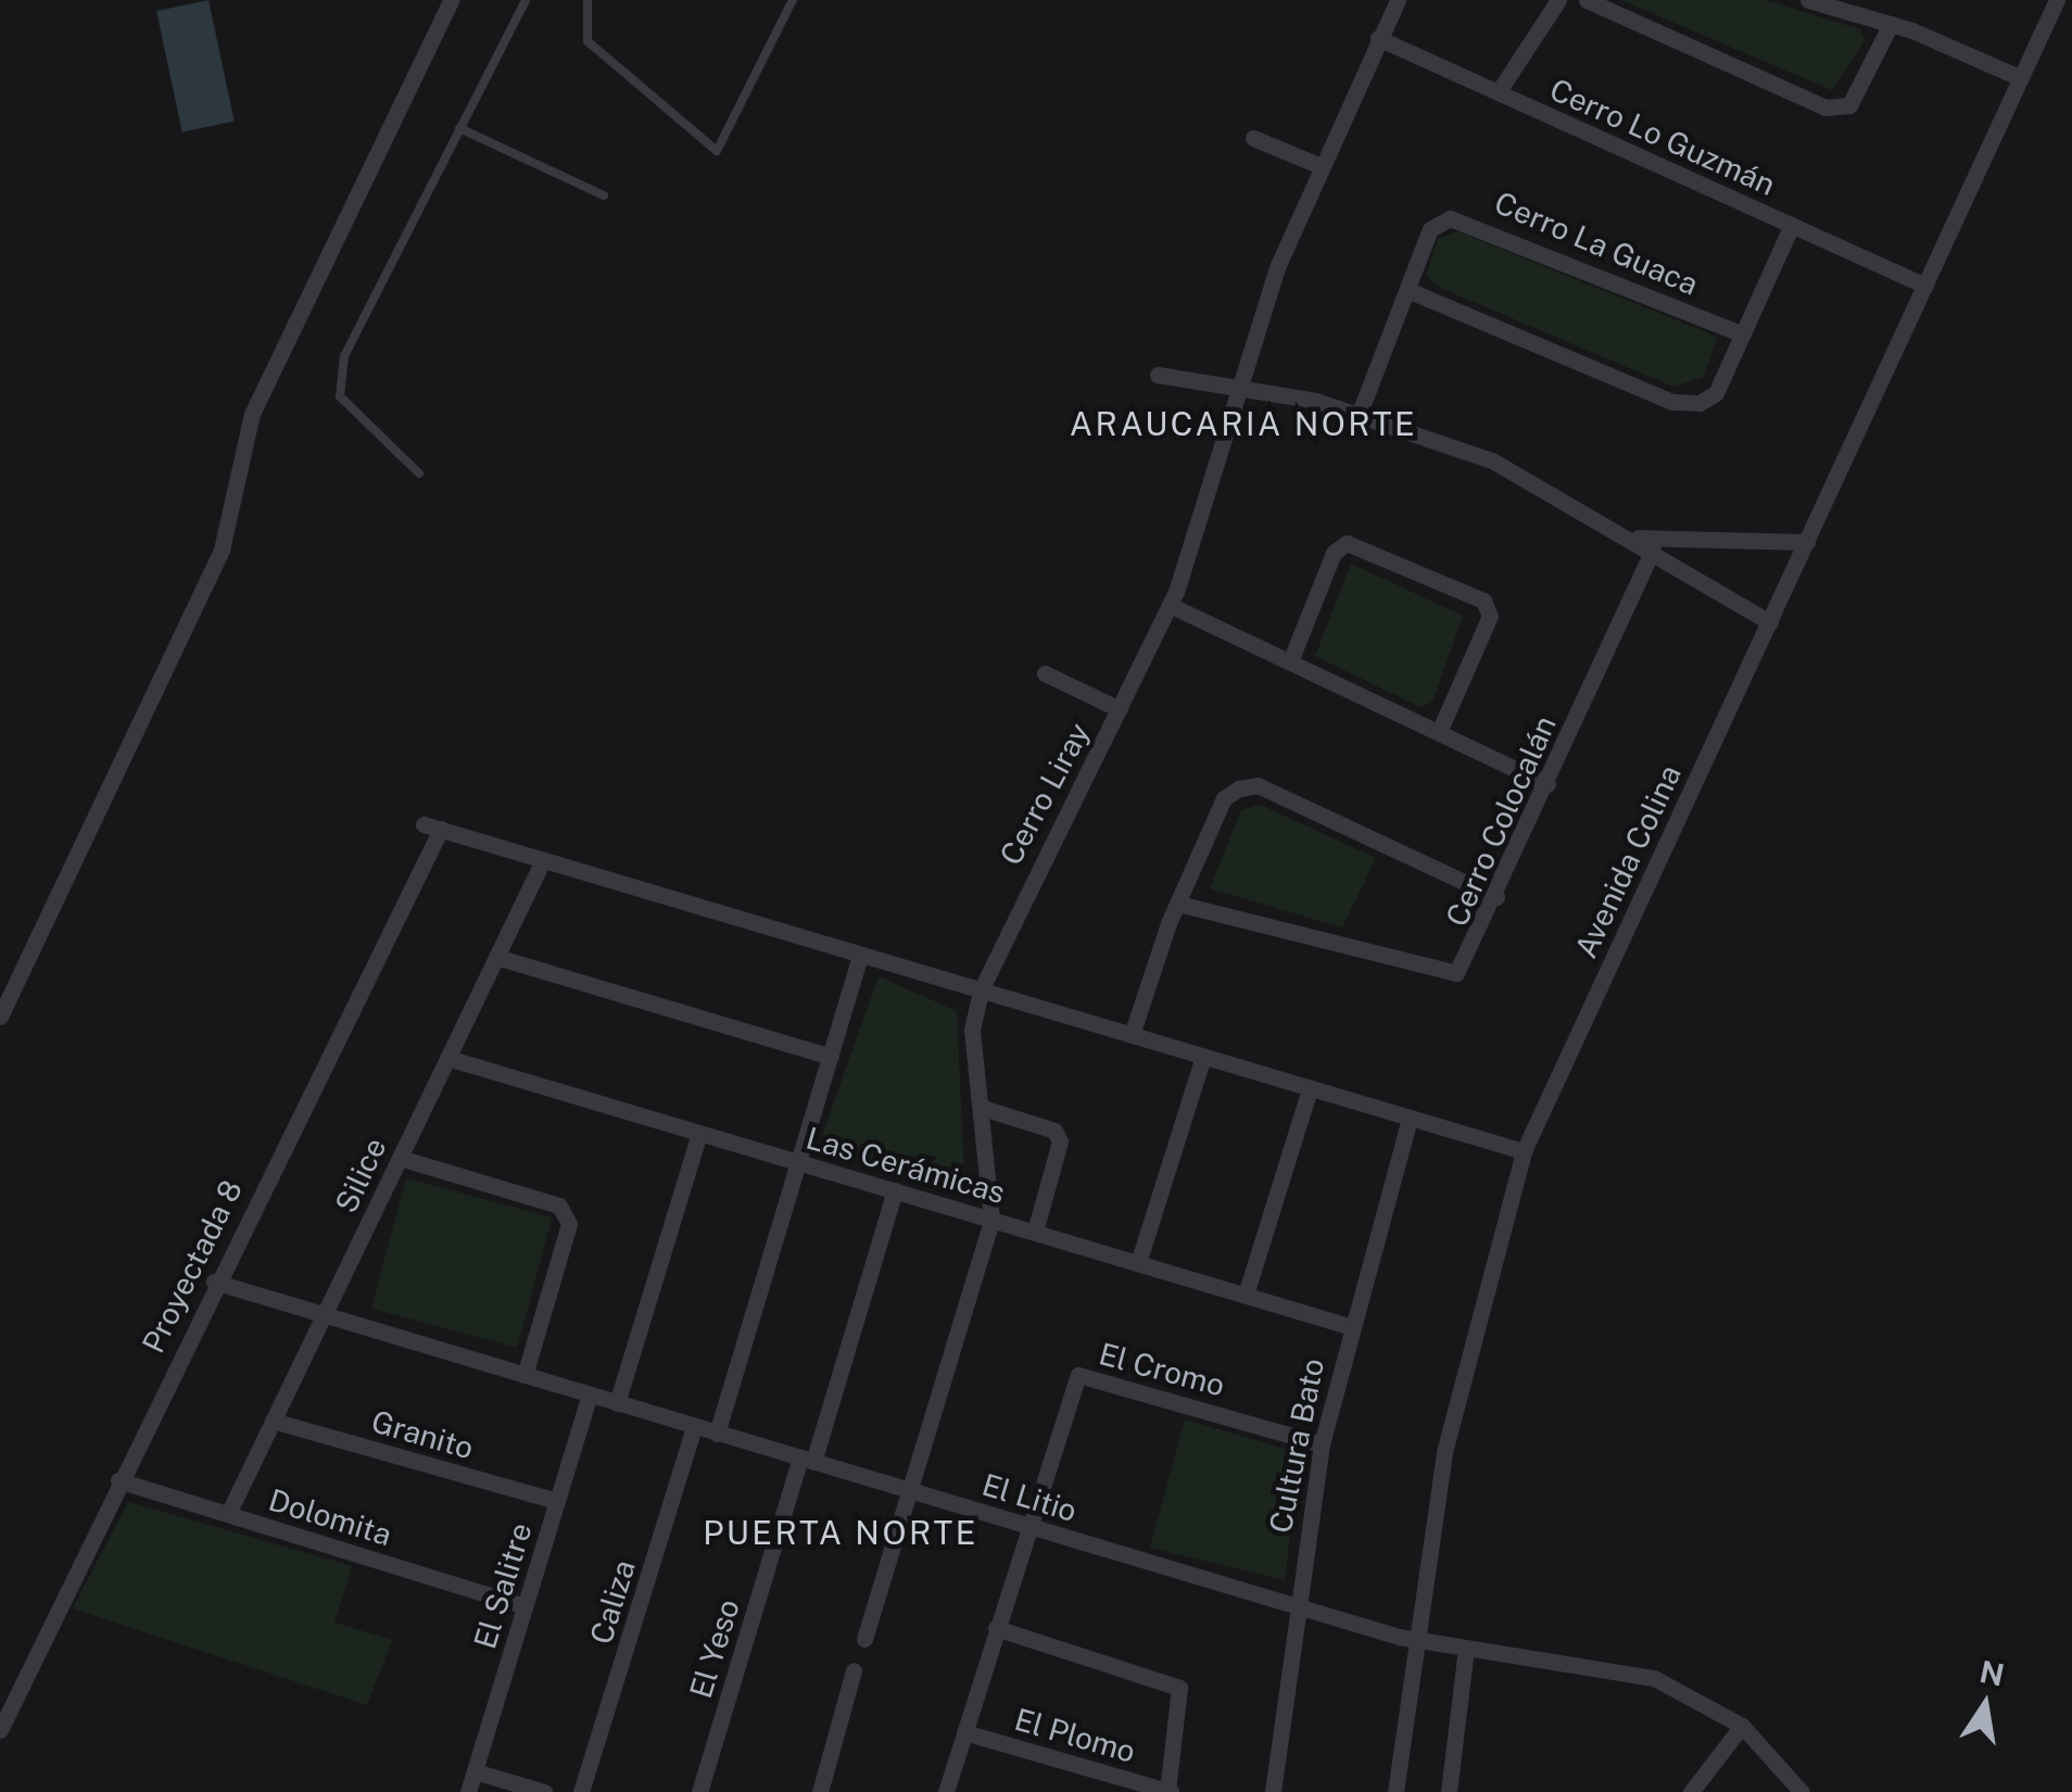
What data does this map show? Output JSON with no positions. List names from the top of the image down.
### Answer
{
  "streets": {
    "street": [
      "Cerro Lo Guzmán",
      "Cerro La Guaca",
      "Cerro Liray",
      "Cerro Colocalán",
      "Avenida Colina",
      "Las Cerámicas",
      "Silice",
      "Proyectada 8",
      "El Cromo",
      "Granito",
      "Cultura Bato",
      "El Litio",
      "Dolomita",
      "El Salitre",
      "Caliza",
      "El Yeso",
      "El Plomo"
    ]
  },
  "crossings": [
    ["Cerro Lo Guzmán", "Cerro Liray"],
    ["Cerro Lo Guzmán", "Avenida Colina"],
    ["Cerro Liray", "Las Cerámicas"],
    ["Cerro Liray", "El Litio"],
    ["Avenida Colina", "El Litio"],
    ["Las Cerámicas", "Silice"],
    ["Las Cerámicas", "Cultura Bato"],
    ["Las Cerámicas", "El Yeso"],
    ["Silice", "Proyectada 8"],
    ["Silice", "Granito"],
    ["Silice", "El Litio"],
    ["Silice", "Dolomita"],
    ["Proyectada 8", "El Litio"],
    ["Proyectada 8", "Dolomita"],
    ["El Cromo", "Cultura Bato"],
    ["El Cromo", "El Litio"],
    ["Granito", "El Salitre"],
    ["Cultura Bato", "El Litio"],
    ["El Litio", "El Salitre"],
    ["El Litio", "Caliza"],
    ["El Litio", "El Yeso"],
    ["Dolomita", "El Salitre"]
  ],
  "districts": ["ARAUCARIA NORTE", "PUERTA NORTE"],
  "north": "top"
}
